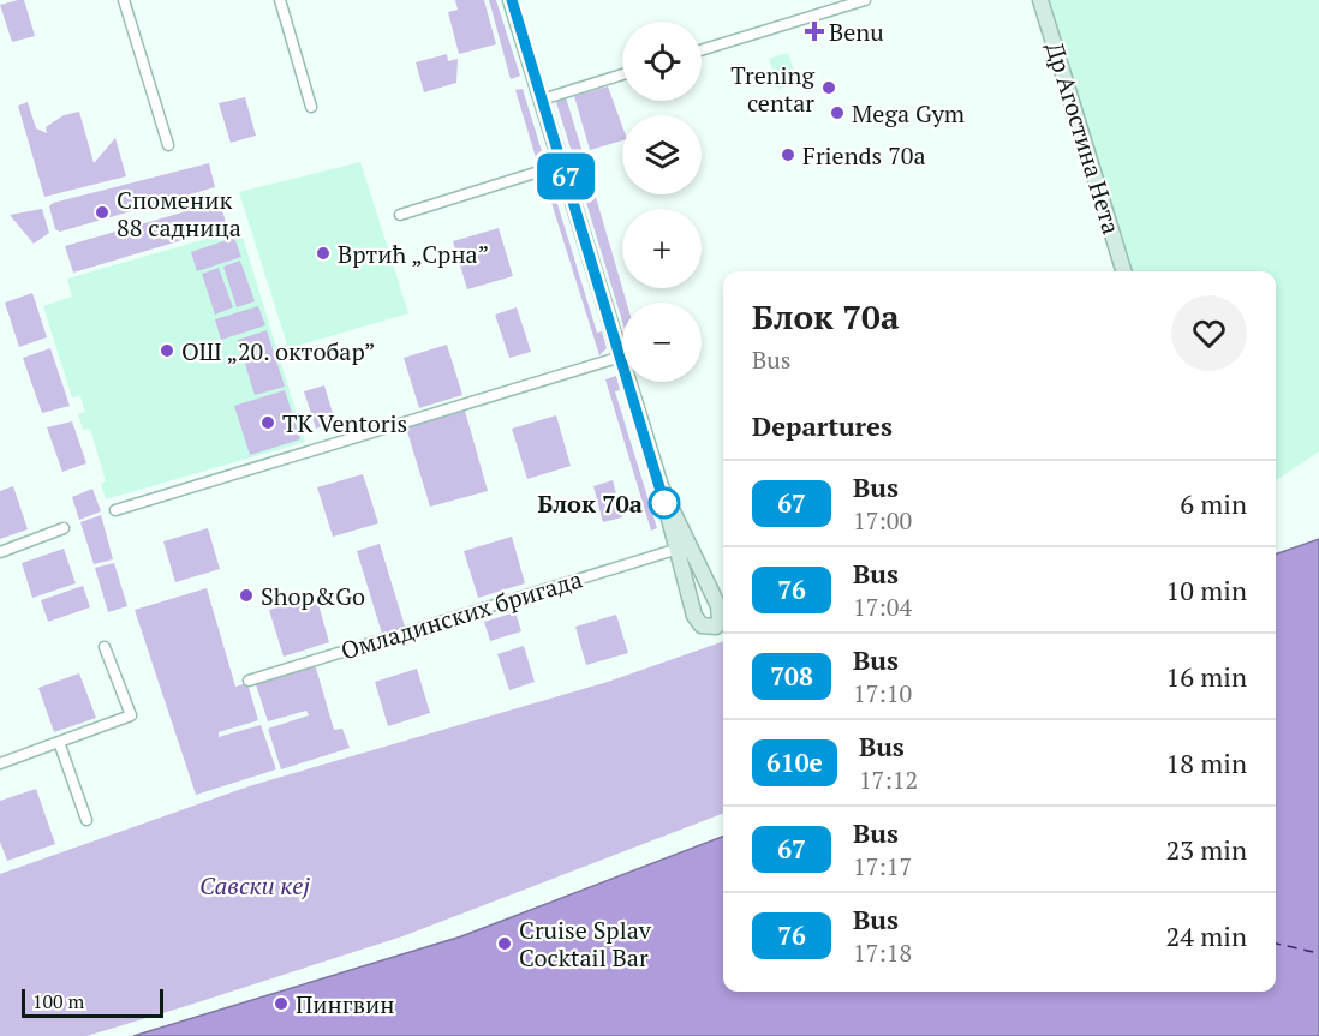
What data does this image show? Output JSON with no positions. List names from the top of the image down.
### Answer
{
  "streets": {
    "street": ["Др Агостина Нета", "Омладинских бригада"]
  },
  "parks": ["Савски кеј"],
  "places": {
    "health": ["Benu"],
    "other": [
      "Trening centar",
      "Mega Gym",
      "Friends 70a",
      "Споменик 88 садница",
      "Вртић „Срна”",
      "ОШ „20. октобар”",
      "TK Ventoris",
      "Блок 70а",
      "Shop&Go",
      "Cruise Splav Cocktail Bar",
      "Пингвин"
    ]
  },
  "lines": ["bus line 67"],
  "scale_bar": "100 m",
  "page": {
    "on_map": "67",
    "map_buttons": ["+", "−"],
    "heading": [
      ["Блок 70а", "Bus"],
      "Departures"
    ],
    "list": [
      {
        "mark": "67",
        "name": "Bus",
        "note": "17:00",
        "value": "6 min"
      },
      {
        "mark": "76",
        "name": "Bus",
        "note": "17:04",
        "value": "10 min"
      },
      {
        "mark": "708",
        "name": "Bus",
        "note": "17:10",
        "value": "16 min"
      },
      {
        "mark": "610e",
        "name": "Bus",
        "note": "17:12",
        "value": "18 min"
      },
      {
        "mark": "67",
        "name": "Bus",
        "note": "17:17",
        "value": "23 min"
      },
      {
        "mark": "76",
        "name": "Bus",
        "note": "17:18",
        "value": "24 min"
      }
    ],
    "scale": "100 m"
  }
}
